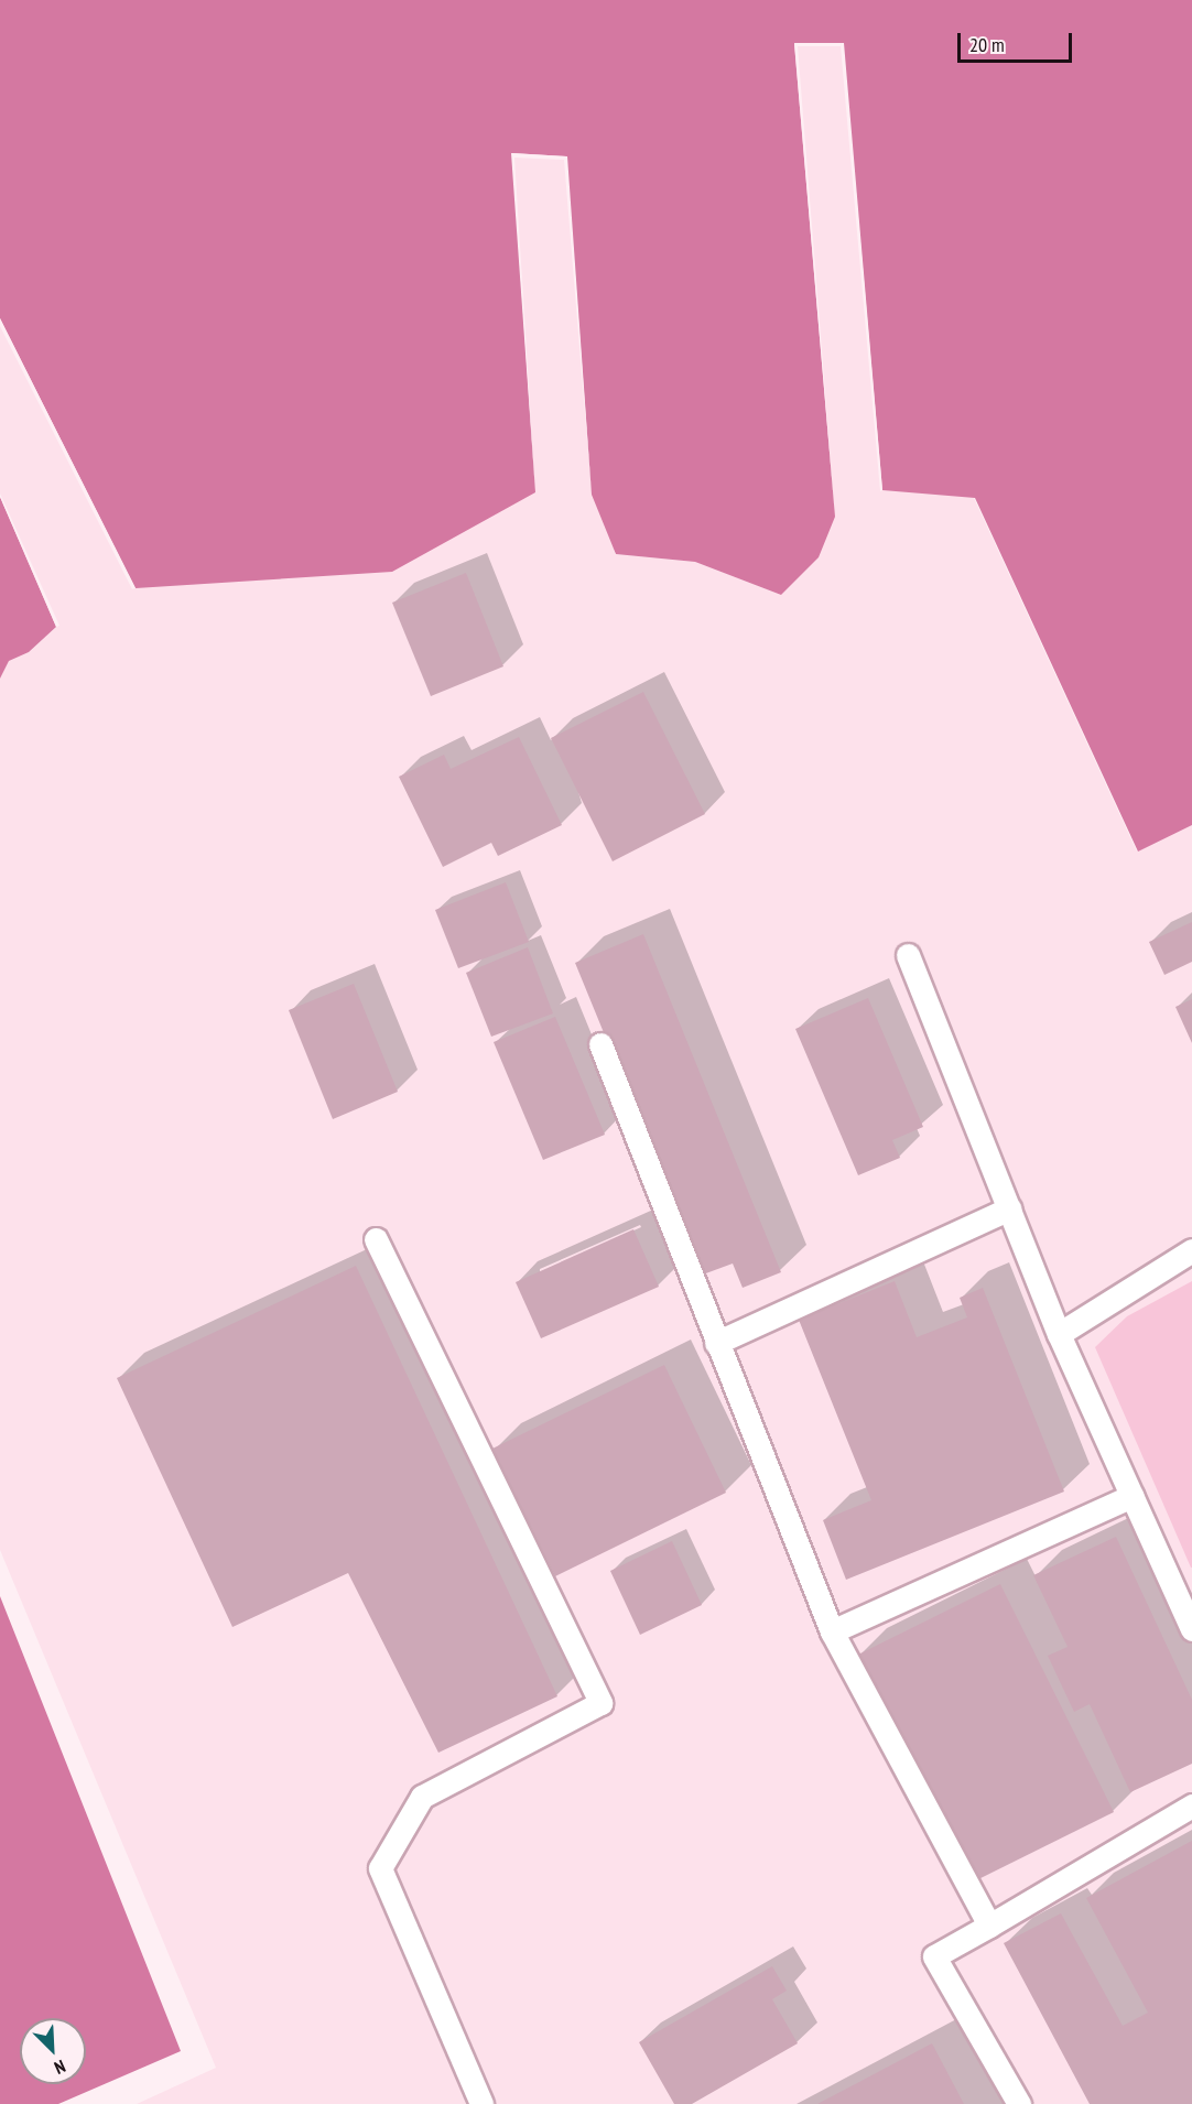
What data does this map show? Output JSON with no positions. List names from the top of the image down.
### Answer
{
  "scale_bar": "20 m",
  "north": "bottom right"
}
